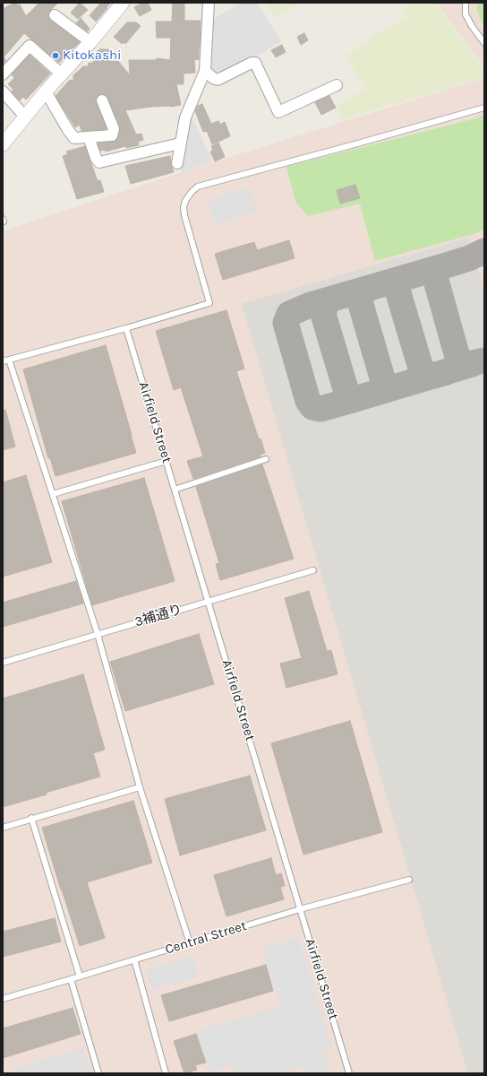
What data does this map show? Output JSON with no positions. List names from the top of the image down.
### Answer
{
  "streets": {
    "lane": ["Airfield Street", "3補通り", "Central Street"]
  },
  "crossings": [
    ["Airfield Street", "3補通り"],
    ["Airfield Street", "Central Street"]
  ],
  "places": ["Kitokashi"]
}
